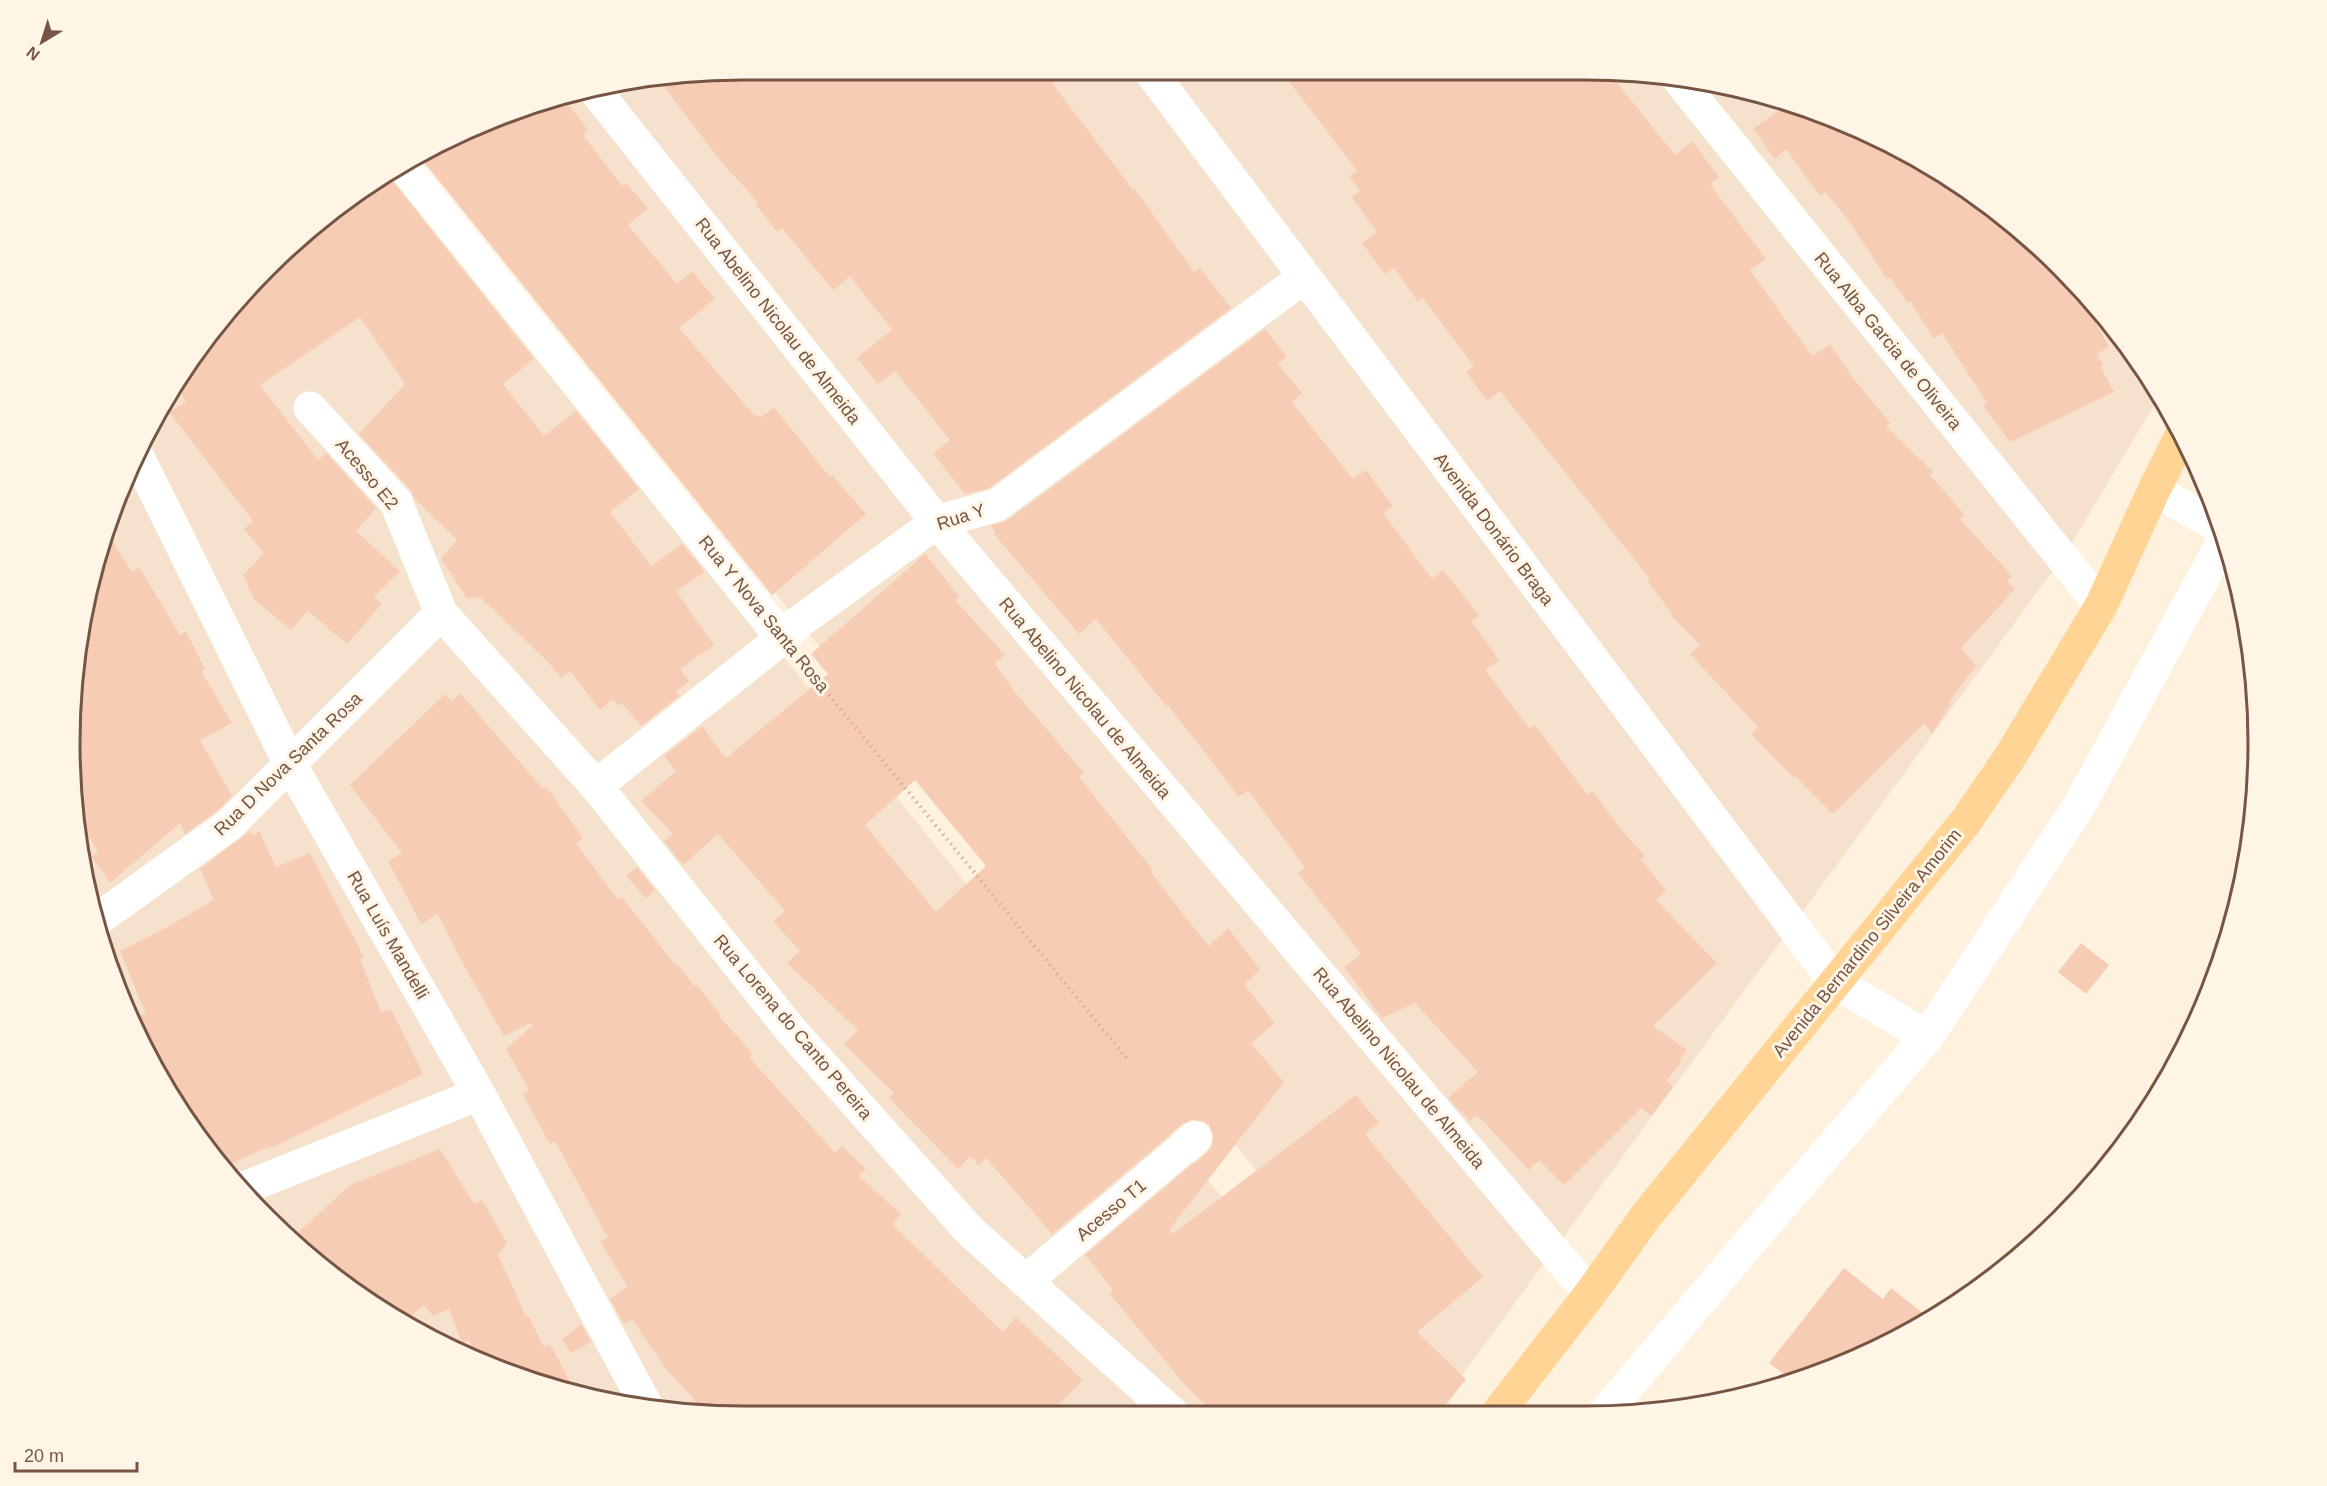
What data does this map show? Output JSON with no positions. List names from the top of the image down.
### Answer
{
  "streets": {
    "main road": ["Avenida Bernardino Silveira Amorim"],
    "street": [
      "Rua Abelino Nicolau de Almeida",
      "Rua Alba Garcia de Oliveira",
      "Acesso E2",
      "Rua Y",
      "Avenida Donário Braga",
      "Rua Y Nova Santa Rosa",
      "Rua D Nova Santa Rosa",
      "Rua Luís Mandelli",
      "Rua Lorena do Canto Pereira",
      "Acesso T1"
    ]
  },
  "crossings": [
    ["Rua Abelino Nicolau de Almeida", "Rua Y"],
    ["Rua Abelino Nicolau de Almeida", "Avenida Bernardino Silveira Amorim"],
    ["Rua Alba Garcia de Oliveira", "Avenida Bernardino Silveira Amorim"],
    ["Acesso E2", "Rua D Nova Santa Rosa"],
    ["Acesso E2", "Rua Lorena do Canto Pereira"],
    ["Rua Y", "Avenida Donário Braga"],
    ["Rua Y", "Rua Y Nova Santa Rosa"],
    ["Rua Y", "Rua Lorena do Canto Pereira"],
    ["Avenida Donário Braga", "Avenida Bernardino Silveira Amorim"],
    ["Rua D Nova Santa Rosa", "Rua Luís Mandelli"],
    ["Rua D Nova Santa Rosa", "Rua Lorena do Canto Pereira"],
    ["Rua Lorena do Canto Pereira", "Acesso T1"]
  ],
  "scale_bar": "20 m",
  "north": "bottom left"
}
